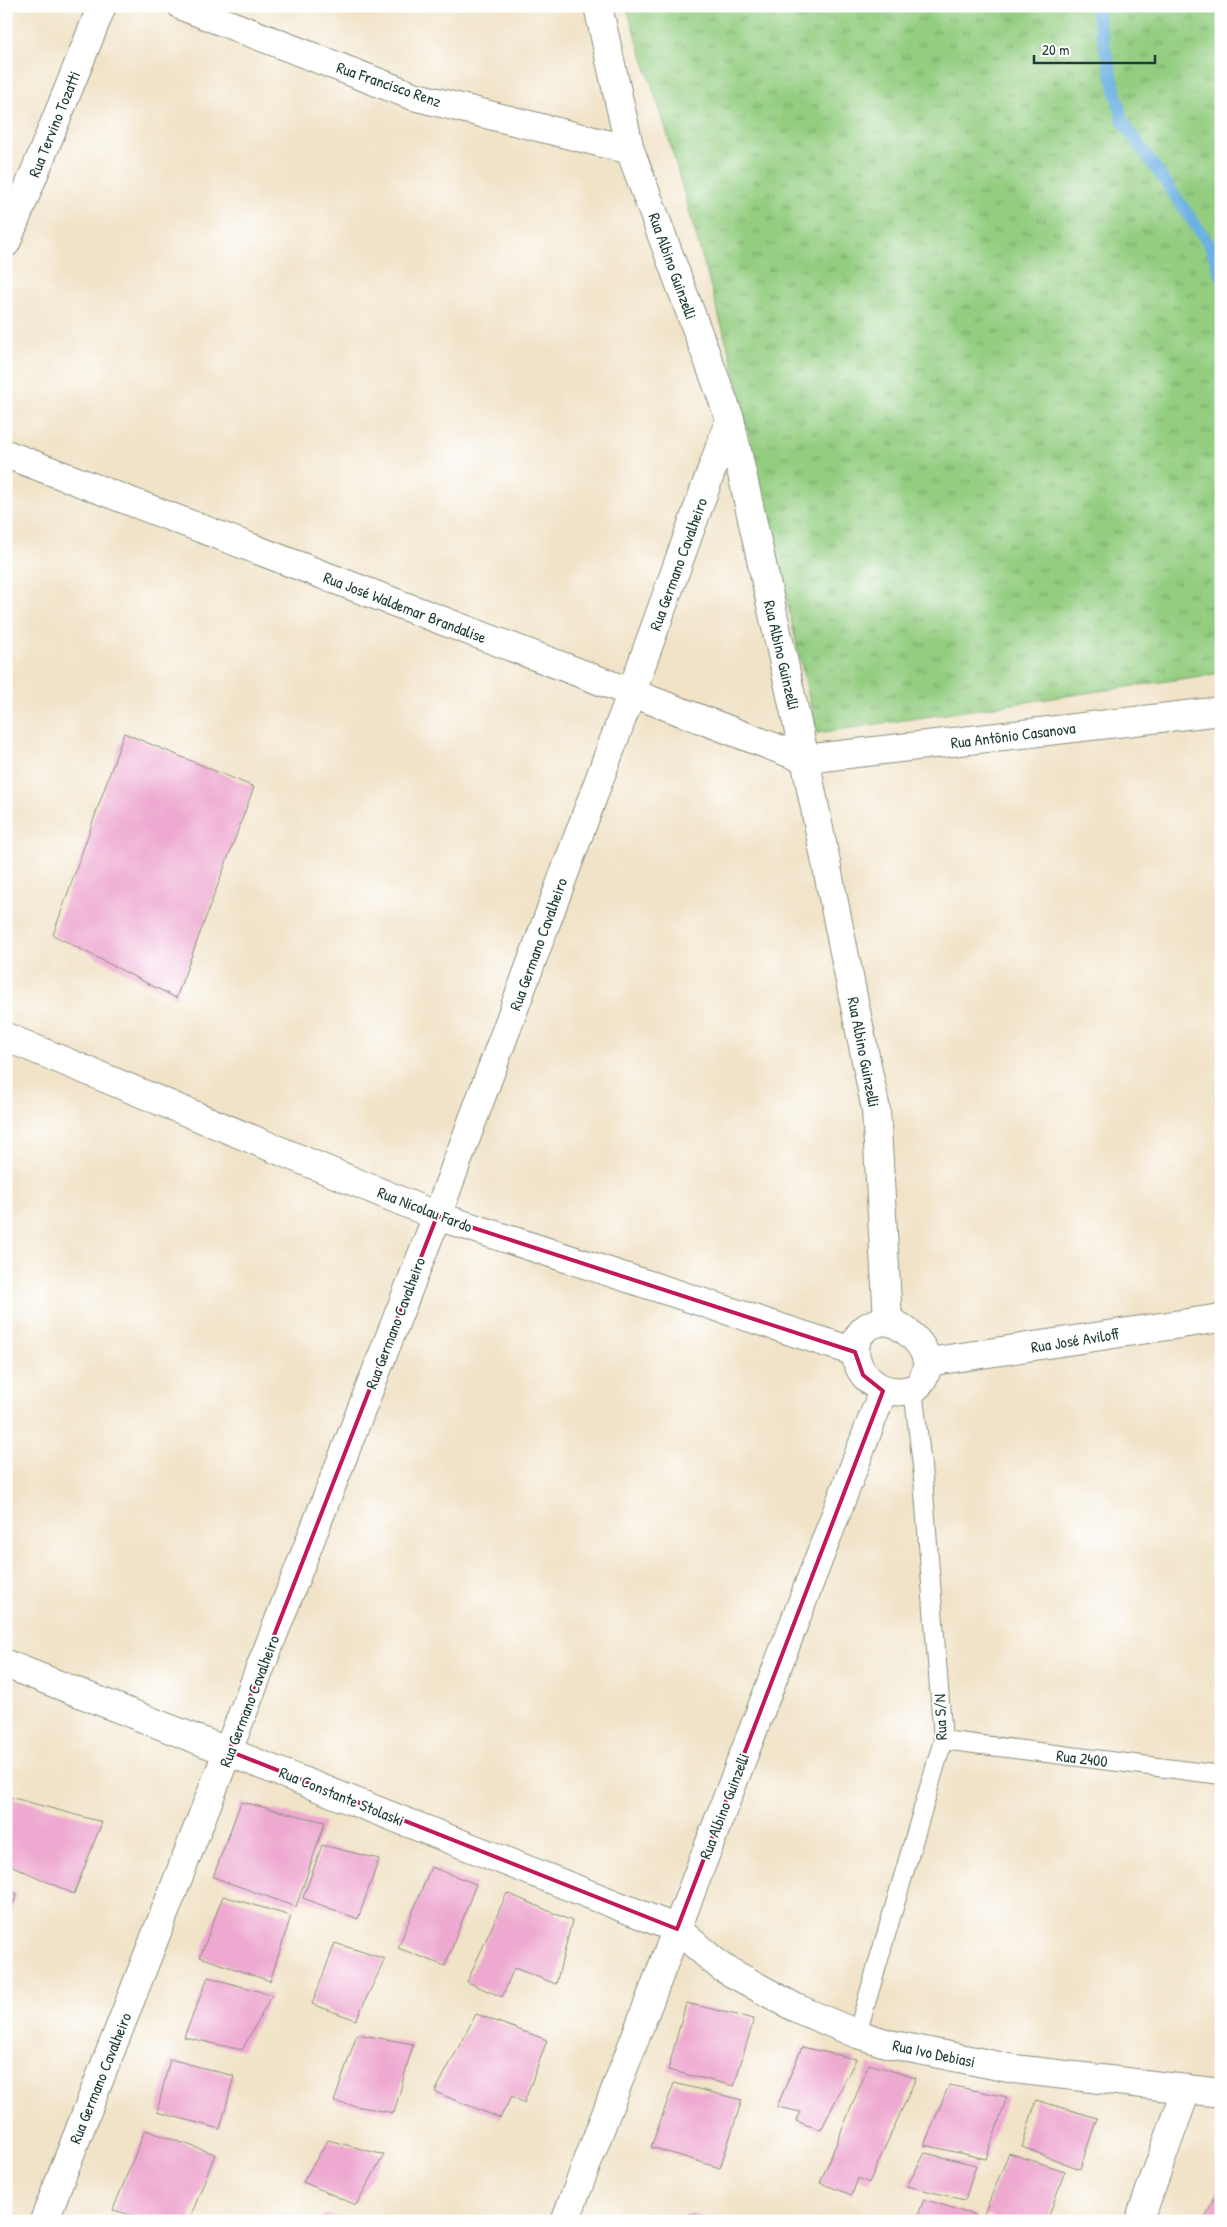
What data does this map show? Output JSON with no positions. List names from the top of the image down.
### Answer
{
  "streets": {
    "street": [
      "Rua Francisco Renz",
      "Rua Tervino Tozatti",
      "Rua Albino Guinzelli",
      "Rua Germano Cavalheiro",
      "Rua José Waldemar Brandalise",
      "Rua Antônio Casanova",
      "Rua Nicolau Fardo",
      "Rua José Aviloff",
      "Rua Constante Stolaski",
      "Rua Ivo Debiasi"
    ],
    "lane": ["Rua S/N", "Rua 2400"]
  },
  "crossings": [
    ["Rua Francisco Renz", "Rua Albino Guinzelli"],
    ["Rua Albino Guinzelli", "Rua Germano Cavalheiro"],
    ["Rua Albino Guinzelli", "Rua José Waldemar Brandalise"],
    ["Rua Albino Guinzelli", "Rua Antônio Casanova"],
    ["Rua Albino Guinzelli", "Rua Nicolau Fardo"],
    ["Rua Albino Guinzelli", "Rua José Aviloff"],
    ["Rua Albino Guinzelli", "Rua S/N"],
    ["Rua Albino Guinzelli", "Rua Constante Stolaski"],
    ["Rua Albino Guinzelli", "Rua Ivo Debiasi"],
    ["Rua Germano Cavalheiro", "Rua José Waldemar Brandalise"],
    ["Rua Germano Cavalheiro", "Rua Nicolau Fardo"],
    ["Rua Germano Cavalheiro", "Rua Constante Stolaski"],
    ["Rua José Waldemar Brandalise", "Rua Antônio Casanova"],
    ["Rua Nicolau Fardo", "Rua José Aviloff"],
    ["Rua Nicolau Fardo", "Rua S/N"],
    ["Rua José Aviloff", "Rua S/N"],
    ["Rua S/N", "Rua 2400"],
    ["Rua S/N", "Rua Ivo Debiasi"],
    ["Rua Constante Stolaski", "Rua Ivo Debiasi"]
  ],
  "scale_bar": "20 m"
}
